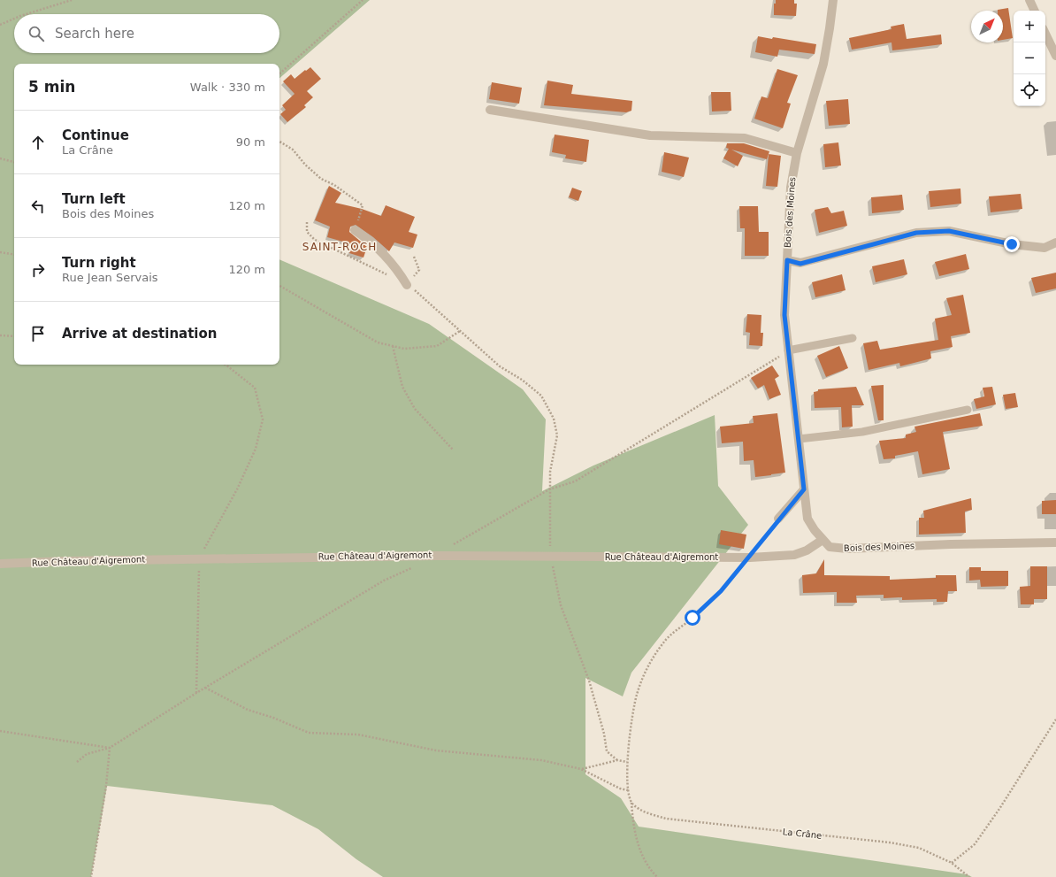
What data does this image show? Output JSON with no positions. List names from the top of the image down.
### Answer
{
  "streets": {
    "street": ["Bois des Moines", "Rue Château d'Aigremont"],
    "path": ["La Crâne"]
  },
  "districts": ["SAINT-ROCH"],
  "north": "top right",
  "page": {
    "map_buttons": ["+", "−"],
    "search": "Search here",
    "heading": ["5 min", "Walk · 330 m"],
    "list": [
      ["Continue", "La Crâne", "90 m"],
      ["Turn left", "Bois des Moines", "120 m"],
      ["Turn right", "Rue Jean Servais", "120 m"],
      "Arrive at destination"
    ]
  }
}
